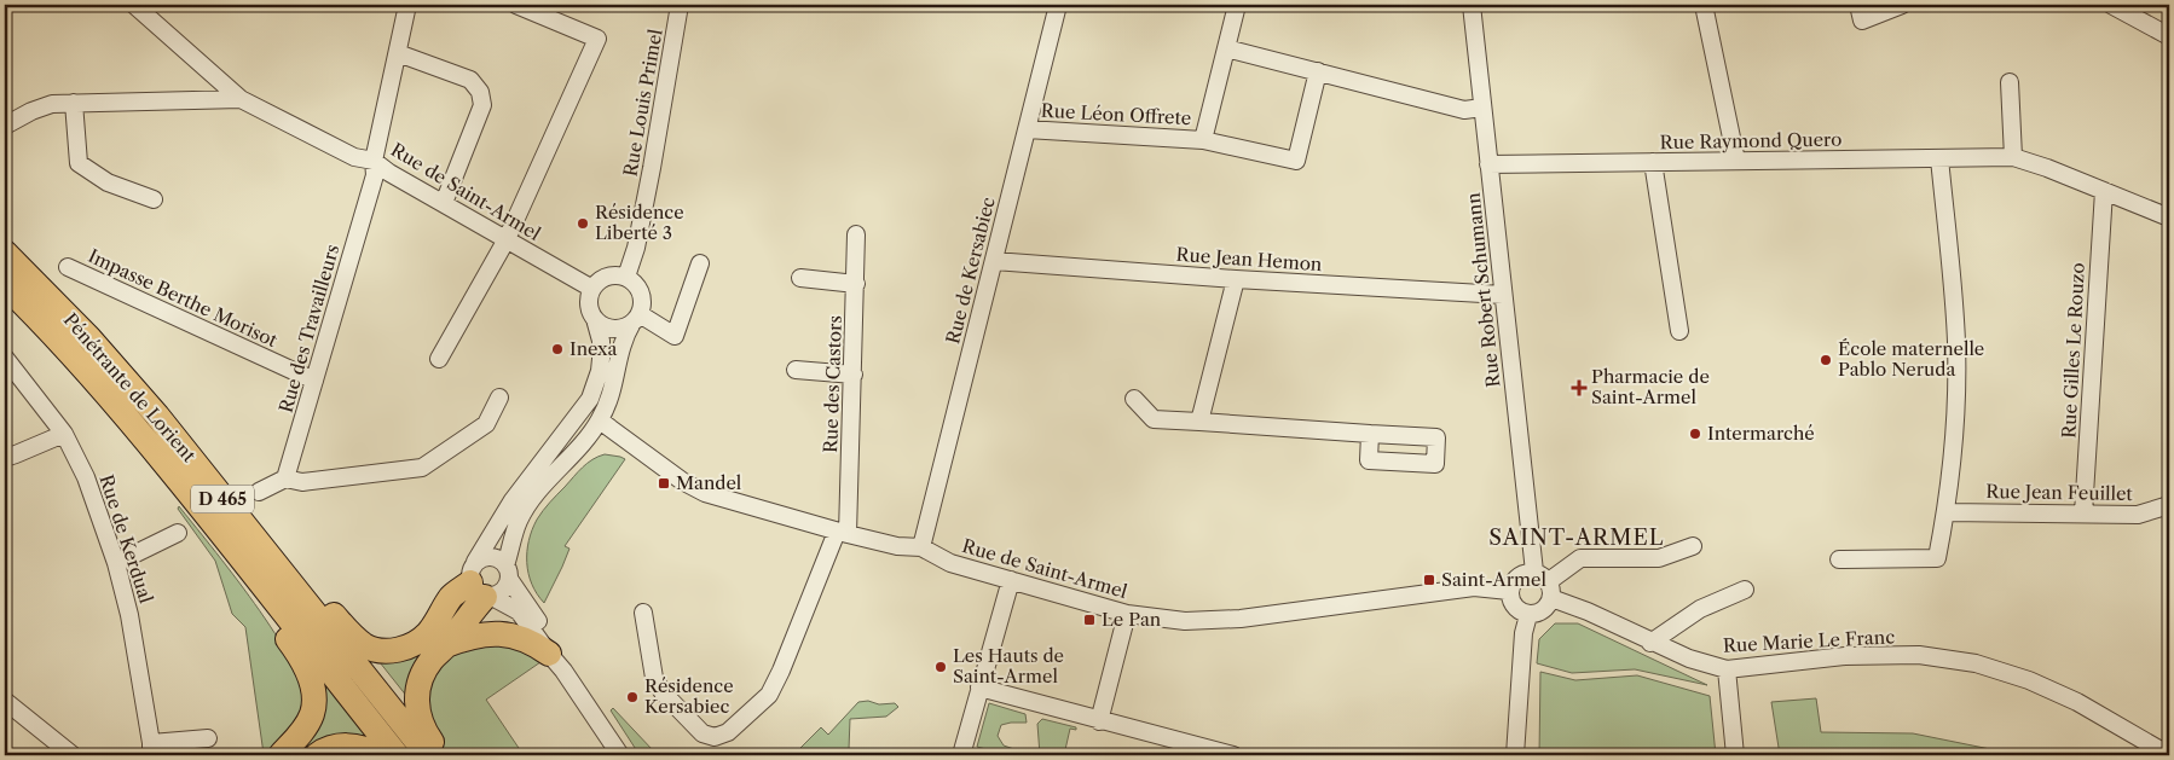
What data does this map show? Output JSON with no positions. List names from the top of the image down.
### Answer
{
  "streets": {
    "highway": ["Pénétrante de Lorient", "D 465"],
    "street": [
      "Rue Louis Primel",
      "Rue Léon Offrete",
      "Rue Raymond Quero",
      "Rue de Saint-Armel",
      "Rue Jean Hemon",
      "Rue de Kersabiec",
      "Rue Robert Schumann",
      "Impasse Berthe Morisot",
      "Rue des Travailleurs",
      "Rue Gilles Le Rouzo",
      "Rue des Castors",
      "Rue Jean Feuillet",
      "Rue de Kerdual",
      "Rue Marie Le Franc"
    ]
  },
  "crossings": [
    ["Rue Louis Primel", "Rue de Saint-Armel"],
    ["Rue Léon Offrete", "Rue de Kersabiec"],
    ["Rue Raymond Quero", "Rue Robert Schumann"],
    ["Rue de Saint-Armel", "Rue de Kersabiec"],
    ["Rue de Saint-Armel", "Rue Robert Schumann"],
    ["Rue de Saint-Armel", "Rue des Travailleurs"],
    ["Rue de Saint-Armel", "Rue des Castors"],
    ["Rue de Saint-Armel", "Rue Marie Le Franc"],
    ["Rue Jean Hemon", "Rue de Kersabiec"],
    ["Rue Jean Hemon", "Rue Robert Schumann"],
    ["Rue Robert Schumann", "Rue Marie Le Franc"],
    ["Impasse Berthe Morisot", "Rue des Travailleurs"],
    ["Rue Gilles Le Rouzo", "Rue Jean Feuillet"]
  ],
  "districts": ["SAINT-ARMEL"],
  "places": {
    "other": [
      "Résidence Liberté 3",
      "Inexa",
      "École maternelle Pablo Neruda",
      "Intermarché",
      "Les Hauts de Saint-Armel",
      "Résidence Kersabiec"
    ],
    "health": ["Pharmacie de Saint-Armel"],
    "transit": ["Mandel", "Saint-Armel", "Le Pan"]
  }
}
